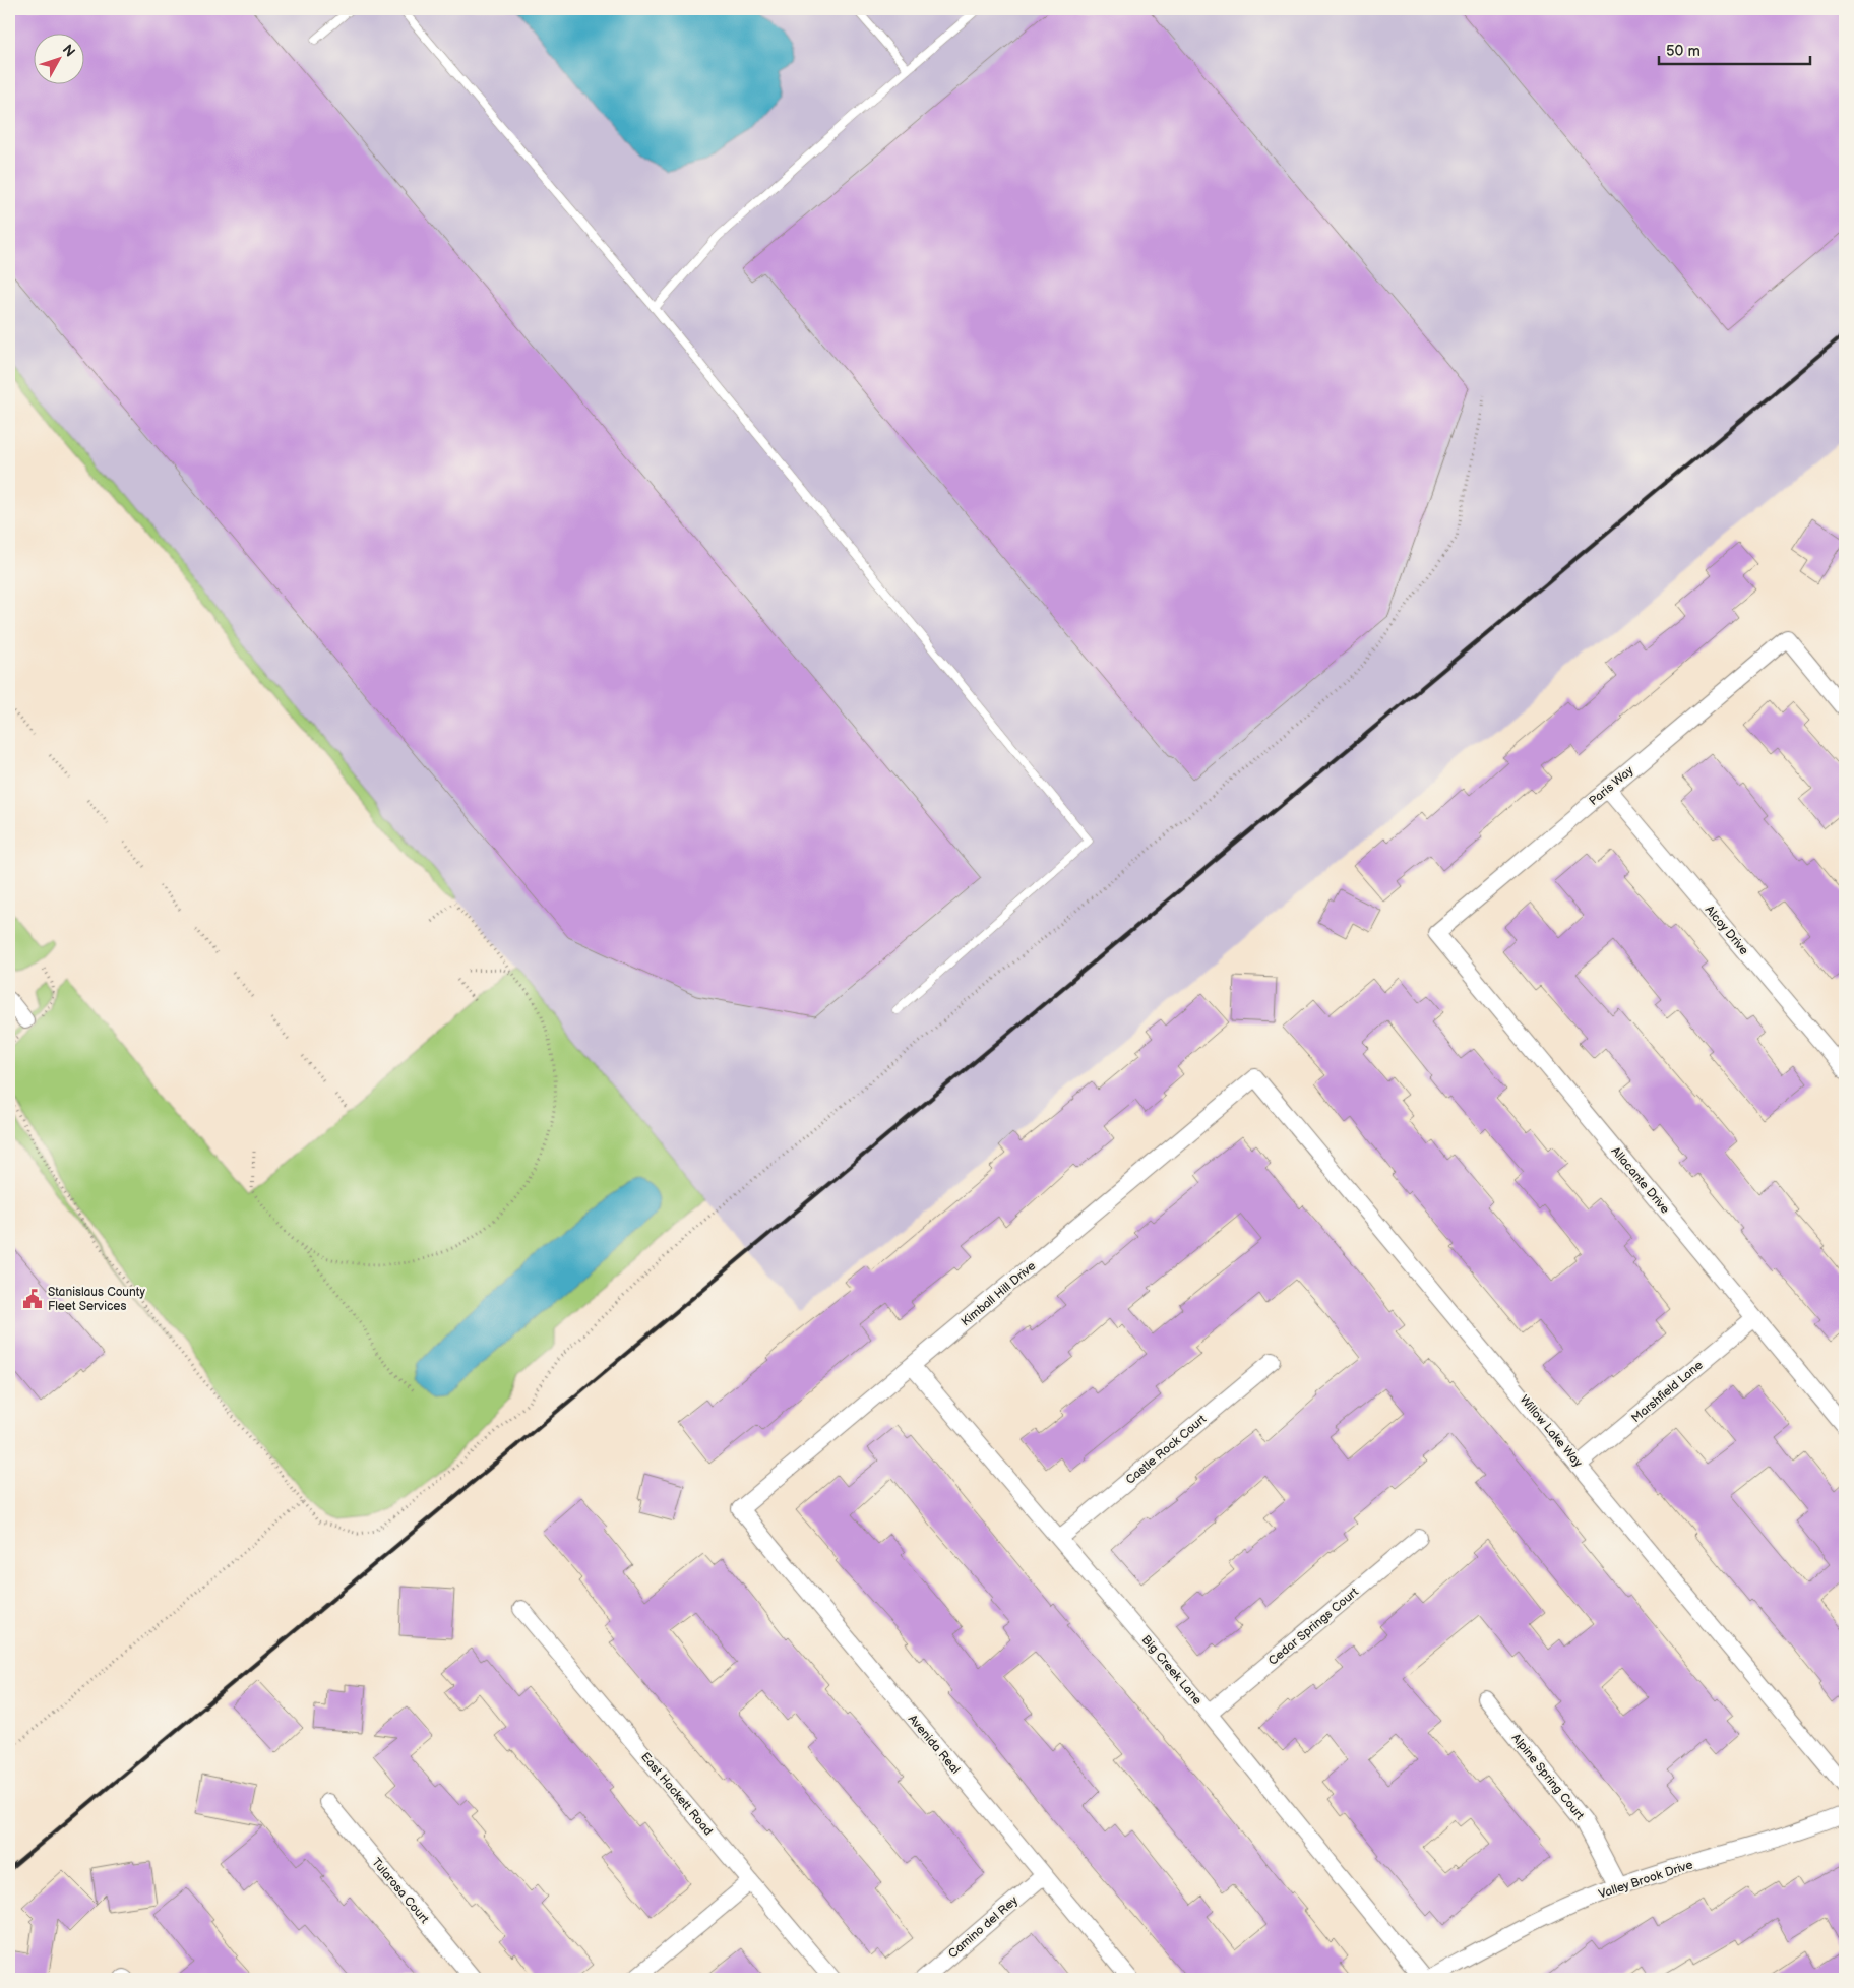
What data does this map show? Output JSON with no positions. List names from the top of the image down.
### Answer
{
  "streets": {
    "street": [
      "Paris Way",
      "Alcoy Drive",
      "Allacante Drive",
      "Kimball Hill Drive",
      "Marshfield Lane",
      "Willow Lake Way",
      "Castle Rock Court",
      "Cedar Springs Court",
      "Big Creek Lane",
      "Avenida Real",
      "Alpine Spring Court",
      "East Hackett Road",
      "Valley Brook Drive",
      "Tularosa Court",
      "Camino del Rey"
    ]
  },
  "crossings": [
    ["Paris Way", "Alcoy Drive"],
    ["Paris Way", "Allacante Drive"],
    ["Allacante Drive", "Marshfield Lane"],
    ["Kimball Hill Drive", "Willow Lake Way"],
    ["Kimball Hill Drive", "Big Creek Lane"],
    ["Kimball Hill Drive", "Avenida Real"],
    ["Marshfield Lane", "Willow Lake Way"],
    ["Castle Rock Court", "Big Creek Lane"],
    ["Cedar Springs Court", "Big Creek Lane"],
    ["Big Creek Lane", "Valley Brook Drive"],
    ["Avenida Real", "Camino del Rey"],
    ["Alpine Spring Court", "Valley Brook Drive"]
  ],
  "places": {
    "public building": ["Stanislaus County Fleet Services"]
  },
  "scale_bar": "50 m",
  "north": "top right"
}
